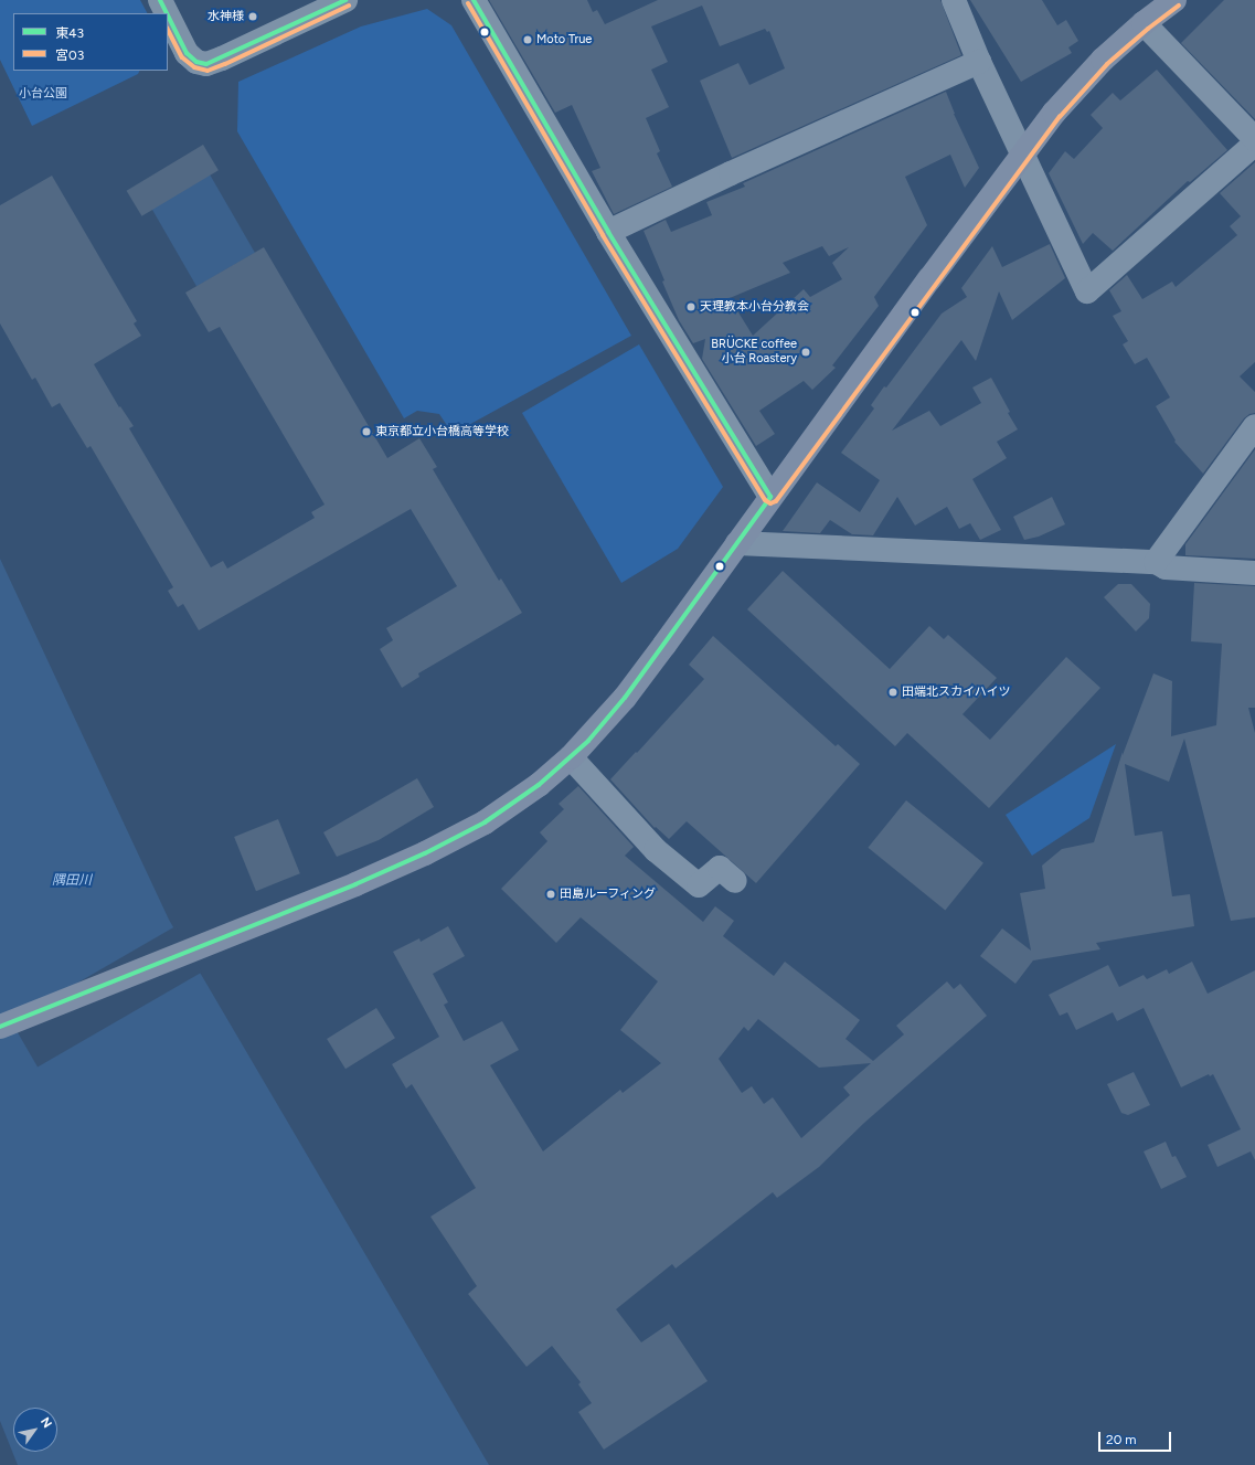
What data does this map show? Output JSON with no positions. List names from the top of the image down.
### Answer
{
  "water": ["隅田川"],
  "parks": ["小台公園"],
  "places": [
    "水神様",
    "Moto True",
    "天理教本小台分教会",
    "BRÜCKE coffee 小台 Roastery",
    "東京都立小台橋高等学校",
    "田端北スカイハイツ",
    "田島ルーフィング"
  ],
  "lines": ["transit line 東43", "transit line 宮03"],
  "legend": ["東43", "宮03"],
  "scale_bar": "20 m",
  "north": "top right"
}
